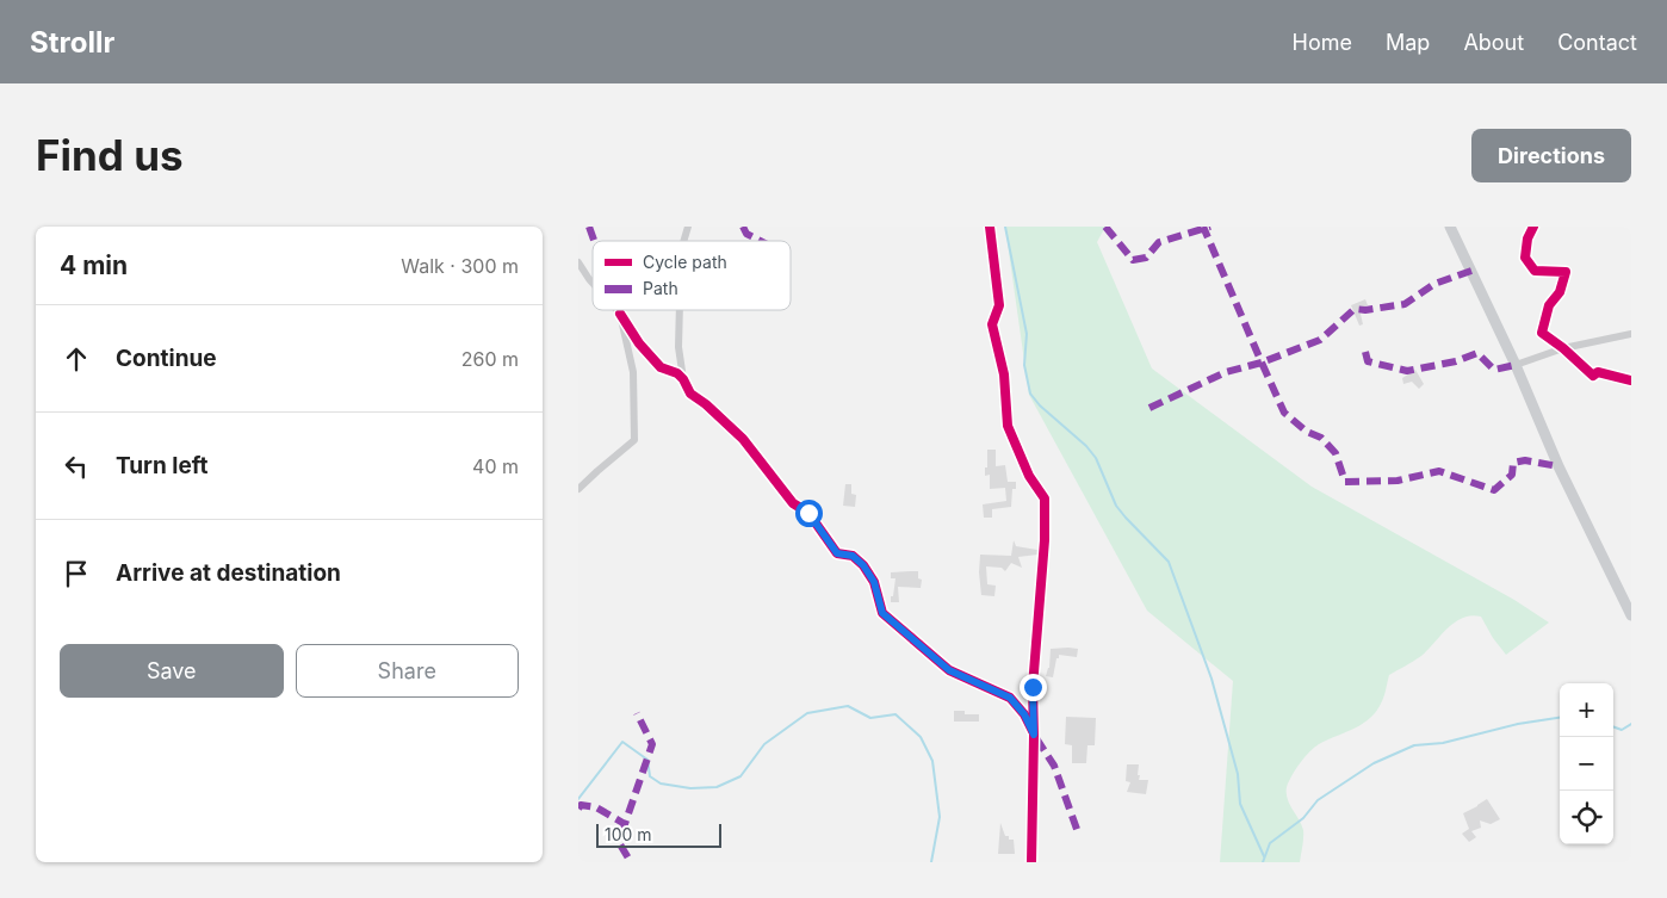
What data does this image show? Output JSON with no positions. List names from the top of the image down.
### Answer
{
  "legend": ["Cycle path", "Path"],
  "scale_bar": "100 m",
  "page": {
    "header": "Strollr",
    "nav": [
      "Home",
      "Map",
      "About",
      "Contact"
    ],
    "buttons": [
      "Directions",
      ["Save", "Share"]
    ],
    "title": "Find us",
    "heading": ["4 min", "Walk · 300 m"],
    "list": [
      ["Continue", "260 m"],
      ["Turn left", "40 m"],
      "Arrive at destination"
    ],
    "map_buttons": ["+", "−"],
    "scale": "100 m"
  }
}
